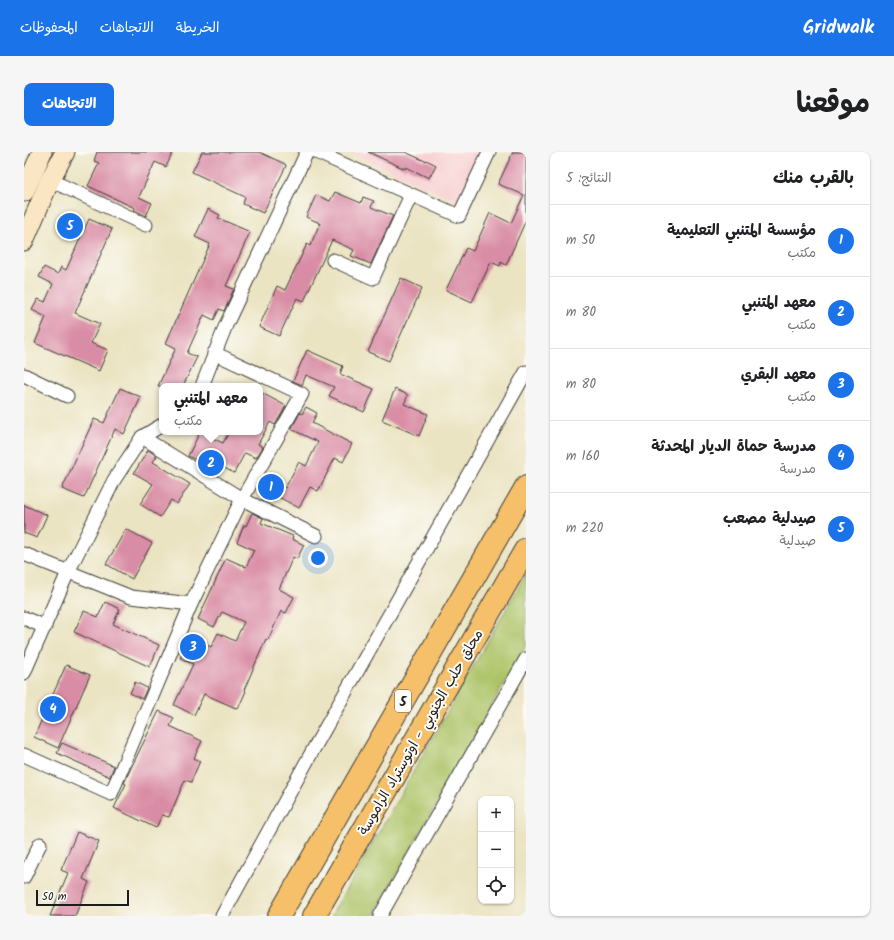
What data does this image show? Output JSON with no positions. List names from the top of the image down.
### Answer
{
  "streets": {
    "highway": ["5", "محلق حلب الجنوبي - اوتوستراد الراموسة"]
  },
  "scale_bar": "50 m",
  "page": {
    "header": "Gridwalk",
    "nav": ["الخريطة", "الاتجاهات", "المحفوظات"],
    "title": "موقعنا",
    "buttons": "الاتجاهات",
    "heading": ["بالقرب منك", "النتائج: 5"],
    "list": [
      {
        "mark": "1",
        "name": "مؤسسة المتنبي التعليمية",
        "note": "مكتب",
        "value": "50 m"
      },
      {
        "mark": "2",
        "name": "معهد المتنبي",
        "note": "مكتب",
        "value": "80 m"
      },
      {
        "mark": "3",
        "name": "معهد البقري",
        "note": "مكتب",
        "value": "80 m"
      },
      {
        "mark": "4",
        "name": "مدرسة حماة الديار المحدثة",
        "note": "مدرسة",
        "value": "160 m"
      },
      {
        "mark": "5",
        "name": "صيدلية مصعب",
        "note": "صيدلية",
        "value": "220 m"
      }
    ],
    "pins": [
      "5",
      "2",
      "1",
      "3",
      "4"
    ],
    "popup": ["معهد المتنبي", "مكتب"],
    "map_buttons": ["+", "−"],
    "scale": "50 m"
  }
}
